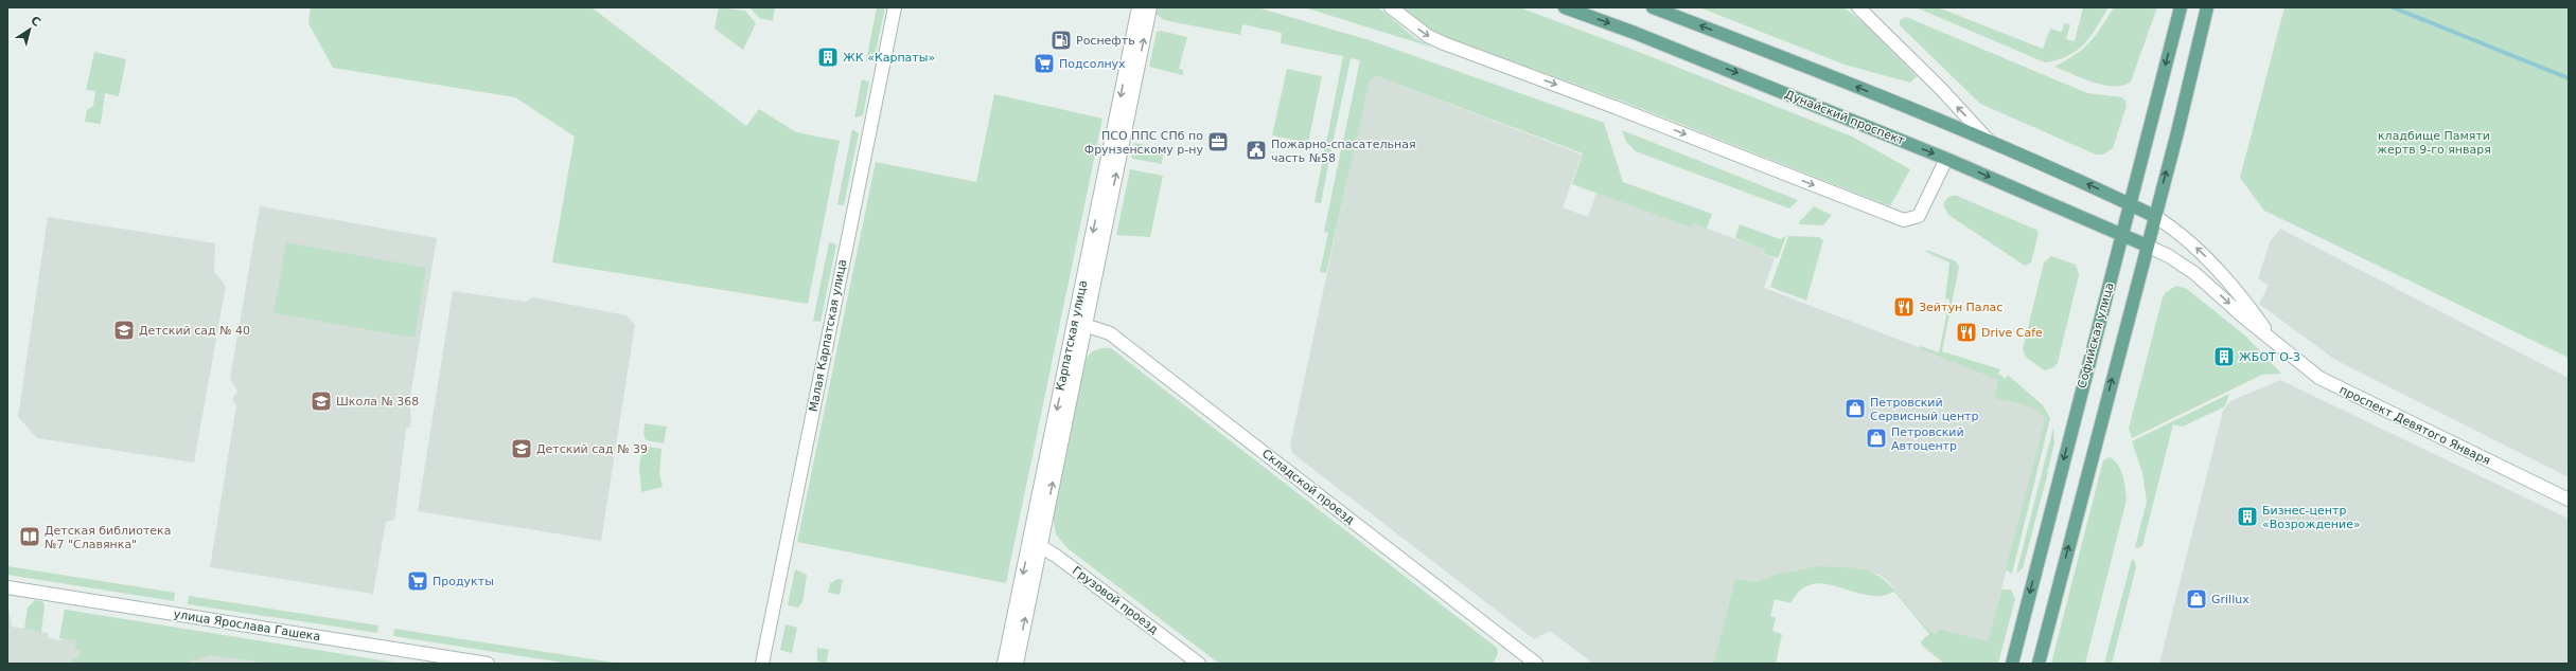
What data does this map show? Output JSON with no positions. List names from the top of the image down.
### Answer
{
  "streets": {
    "main road": ["Дунайский проспект", "Софийская улица"],
    "street": [
      "Малая Карпатская улица",
      "Карпатская улица",
      "проспект Девятого Января",
      "Складской проезд",
      "Грузовой проезд",
      "улица Ярослава Гашека"
    ]
  },
  "crossings": [
    ["Дунайский проспект", "Софийская улица"],
    ["Дунайский проспект", "проспект Девятого Января"],
    ["Карпатская улица", "Складской проезд"],
    ["Карпатская улица", "Грузовой проезд"]
  ],
  "parks": ["кладбище Памяти жертв 9-го января"],
  "places": {
    "fuel station": ["Роснефть"],
    "building": ["ЖК «Карпаты»", "ЖБОТ О-3", "Бизнес-центр «Возрождение»"],
    "supermarket": ["Подсолнух", "Продукты"],
    "office": ["ПСО ППС СПб по Фрунзенскому р-ну"],
    "public building": ["Пожарно-спасательная часть №58"],
    "restaurant": ["Зейтун Палас", "Drive Cafe"],
    "school or university": ["Детский сад № 40", "Школа № 368", "Детский сад № 39"],
    "shop": ["Петровский Сервисный центр", "Петровский Автоцентр", "Grillux"],
    "library": ["Детская библиотека №7 \"Славянка\""]
  },
  "north": "top right"
}
